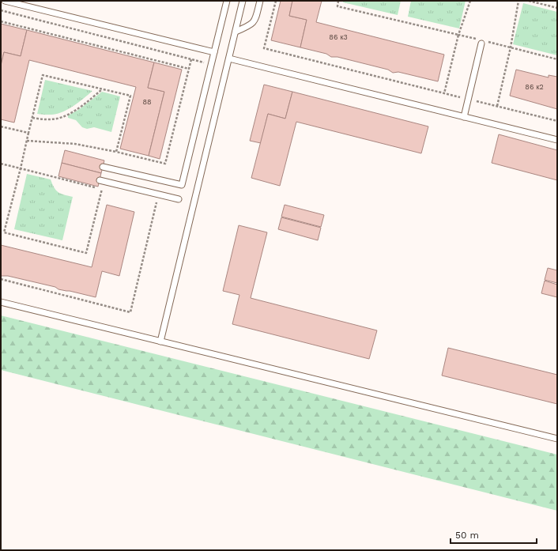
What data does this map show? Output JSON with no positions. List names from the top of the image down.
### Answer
{
  "house_numbers": ["86 к3", "86 к2", "88"],
  "scale_bar": "50 m"
}
